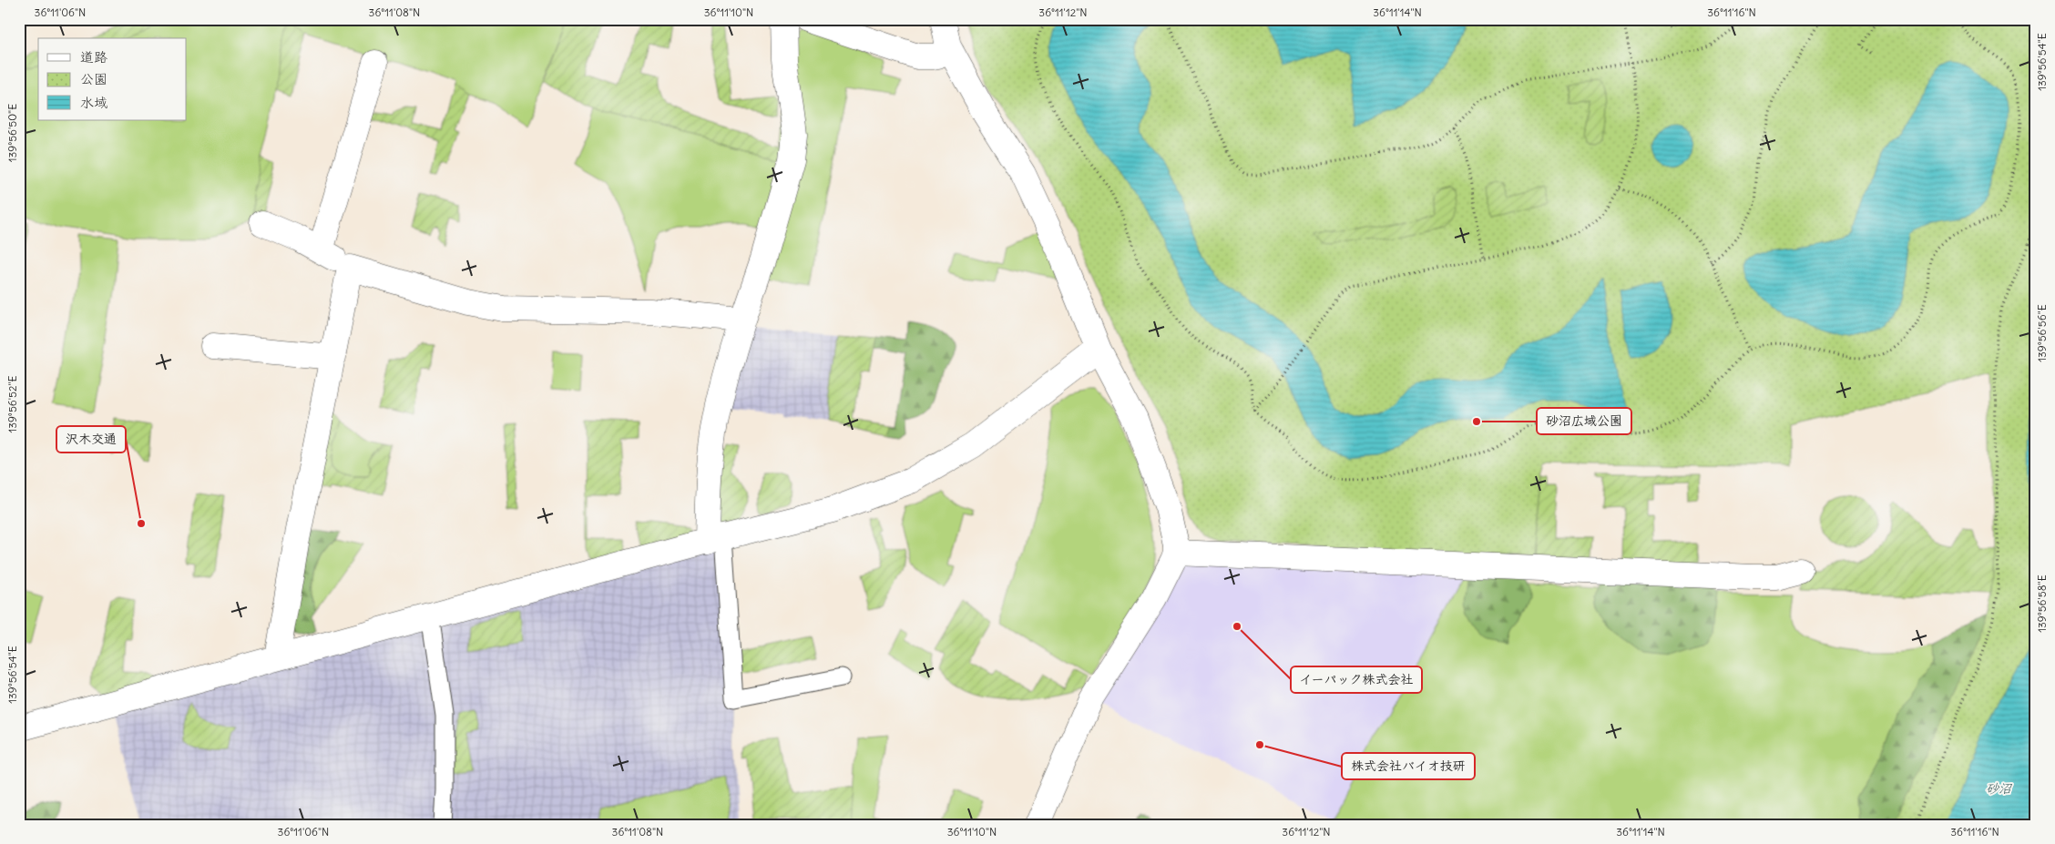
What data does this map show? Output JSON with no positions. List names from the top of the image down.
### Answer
{
  "water": ["砂沼"],
  "places": [
    "砂沼広域公園",
    "沢木交通",
    "イーパック株式会社",
    "株式会社バイオ技研"
  ],
  "legend": ["道路", "公園", "水域"],
  "coordinates": [
    "36°11'06\"N",
    "36°11'08\"N",
    "36°11'10\"N",
    "36°11'12\"N",
    "36°11'14\"N",
    "36°11'16\"N",
    "139°56'54\"E",
    "139°56'50\"E",
    "139°56'56\"E",
    "139°56'52\"E",
    "139°56'58\"E"
  ]
}
